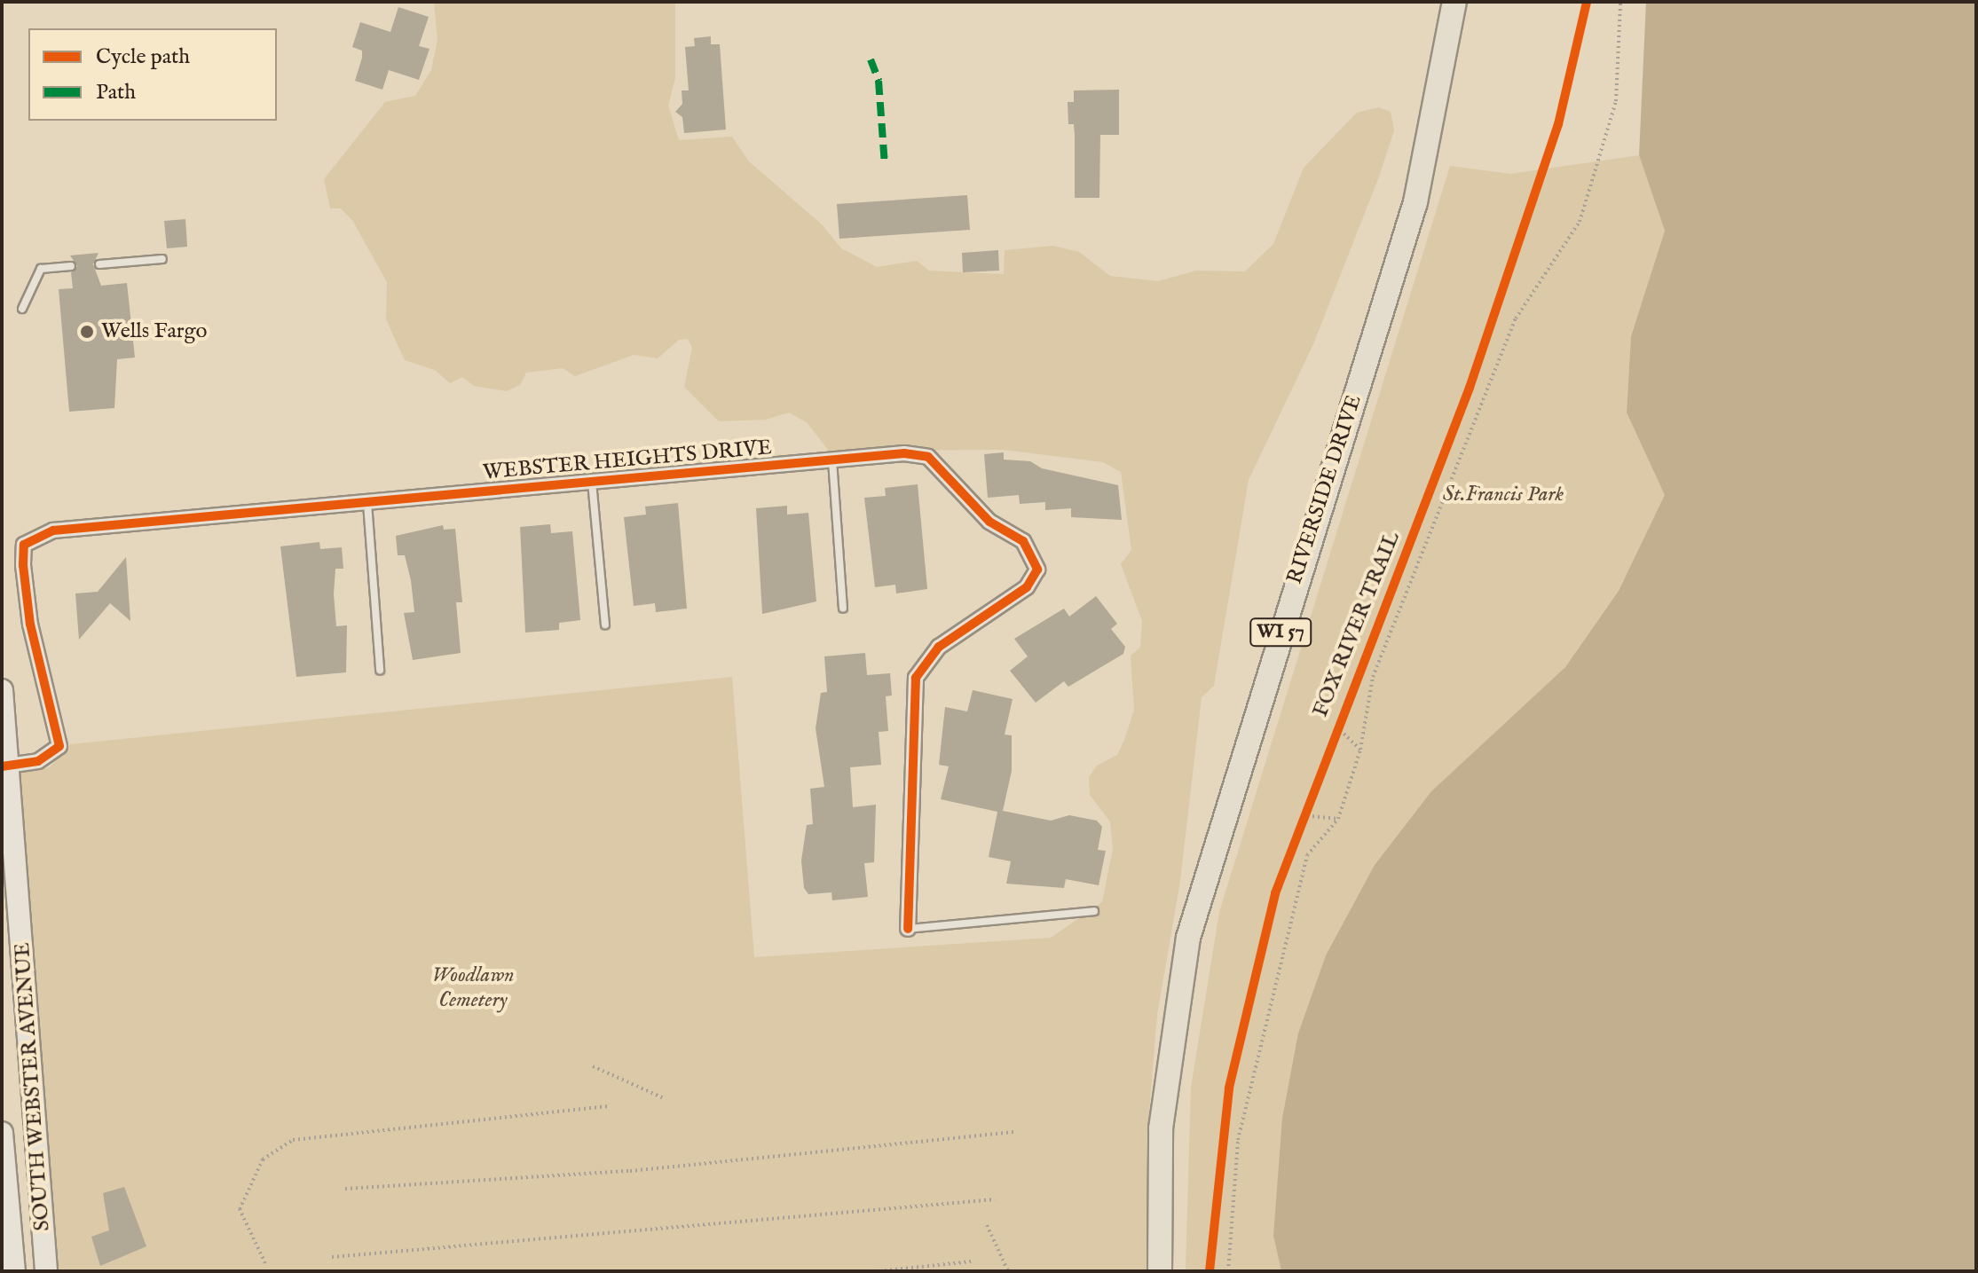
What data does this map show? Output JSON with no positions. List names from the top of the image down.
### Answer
{
  "streets": {
    "main road": ["RIVERSIDE DRIVE", "WI 57", "SOUTH WEBSTER AVENUE"],
    "street": ["WEBSTER HEIGHTS DRIVE"],
    "cycle path": ["FOX RIVER TRAIL"]
  },
  "crossings": [
    ["WEBSTER HEIGHTS DRIVE", "SOUTH WEBSTER AVENUE"]
  ],
  "parks": ["St.Francis Park", "Woodlawn Cemetery"],
  "places": ["Wells Fargo"],
  "legend": ["Cycle path", "Path"]
}
